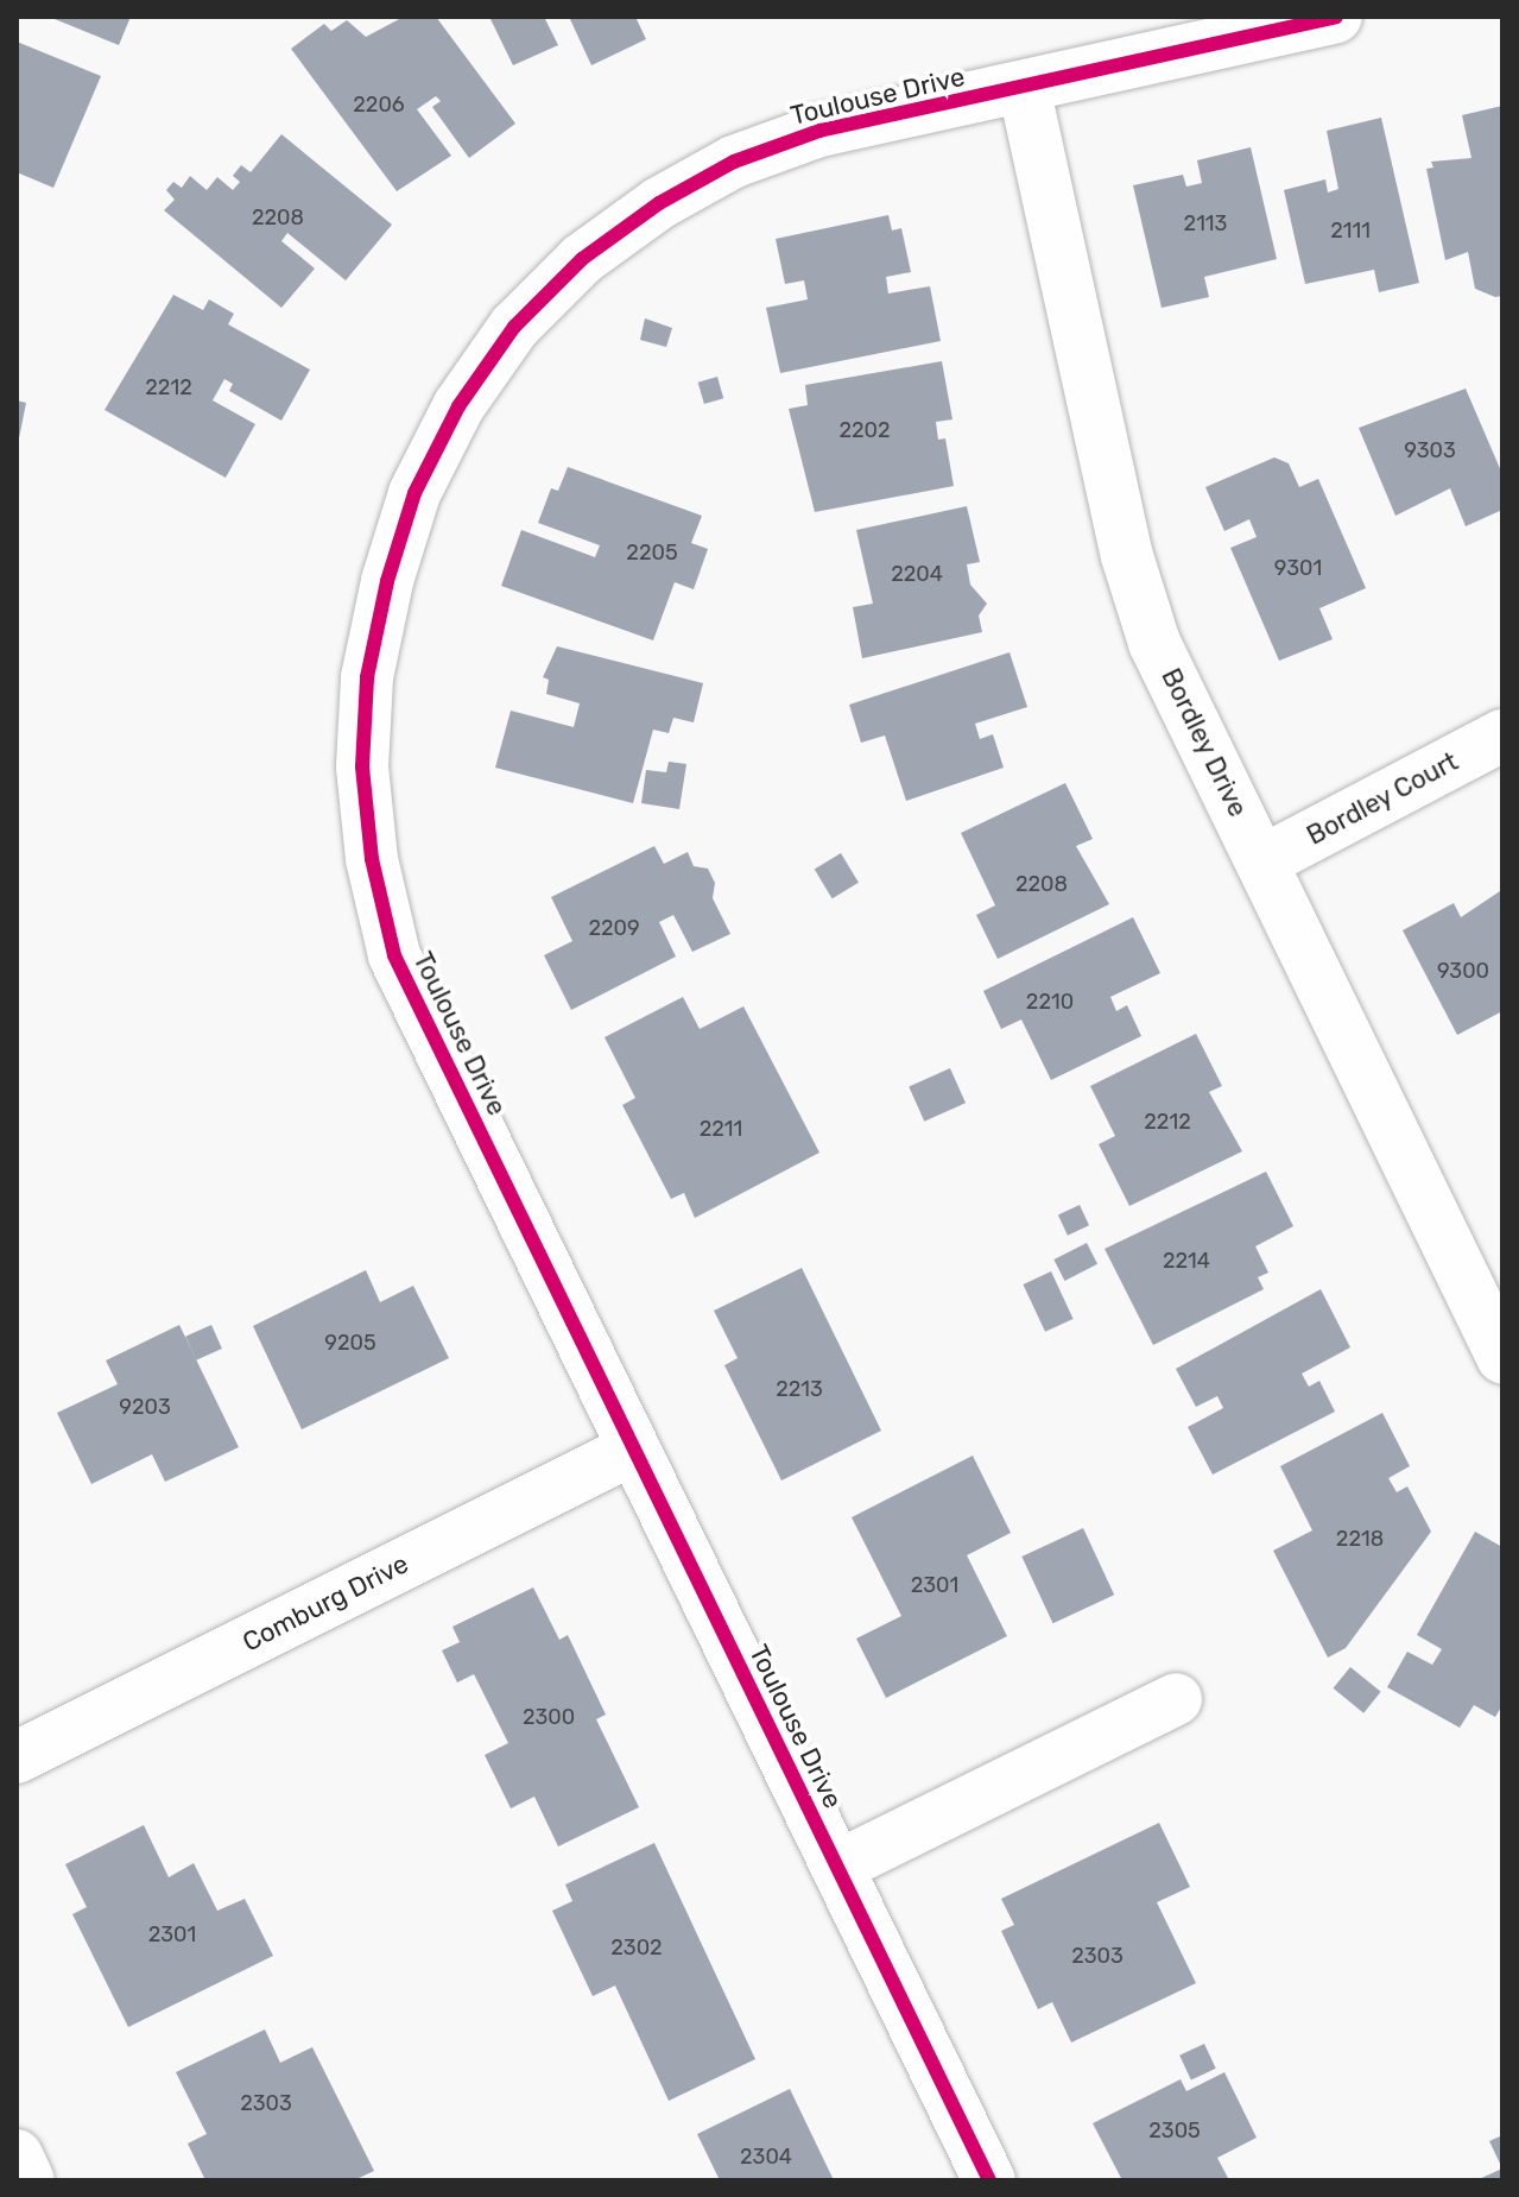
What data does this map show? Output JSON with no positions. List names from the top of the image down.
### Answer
{
  "streets": {
    "street": [
      "Toulouse Drive",
      "Bordley Drive",
      "Bordley Court",
      "Comburg Drive"
    ]
  },
  "crossings": [
    ["Toulouse Drive", "Bordley Drive"],
    ["Toulouse Drive", "Comburg Drive"],
    ["Bordley Drive", "Bordley Court"]
  ],
  "house_numbers": [
    "2206",
    "2208",
    "2113",
    "2111",
    "2212",
    "2202",
    "9303",
    "2205",
    "9301",
    "2204",
    "2208",
    "2209",
    "9300",
    "2210",
    "2212",
    "2211",
    "2214",
    "9205",
    "2213",
    "9203",
    "2218",
    "2301",
    "2300",
    "2301",
    "2302",
    "2303",
    "2303",
    "2305",
    "2304"
  ]
}
